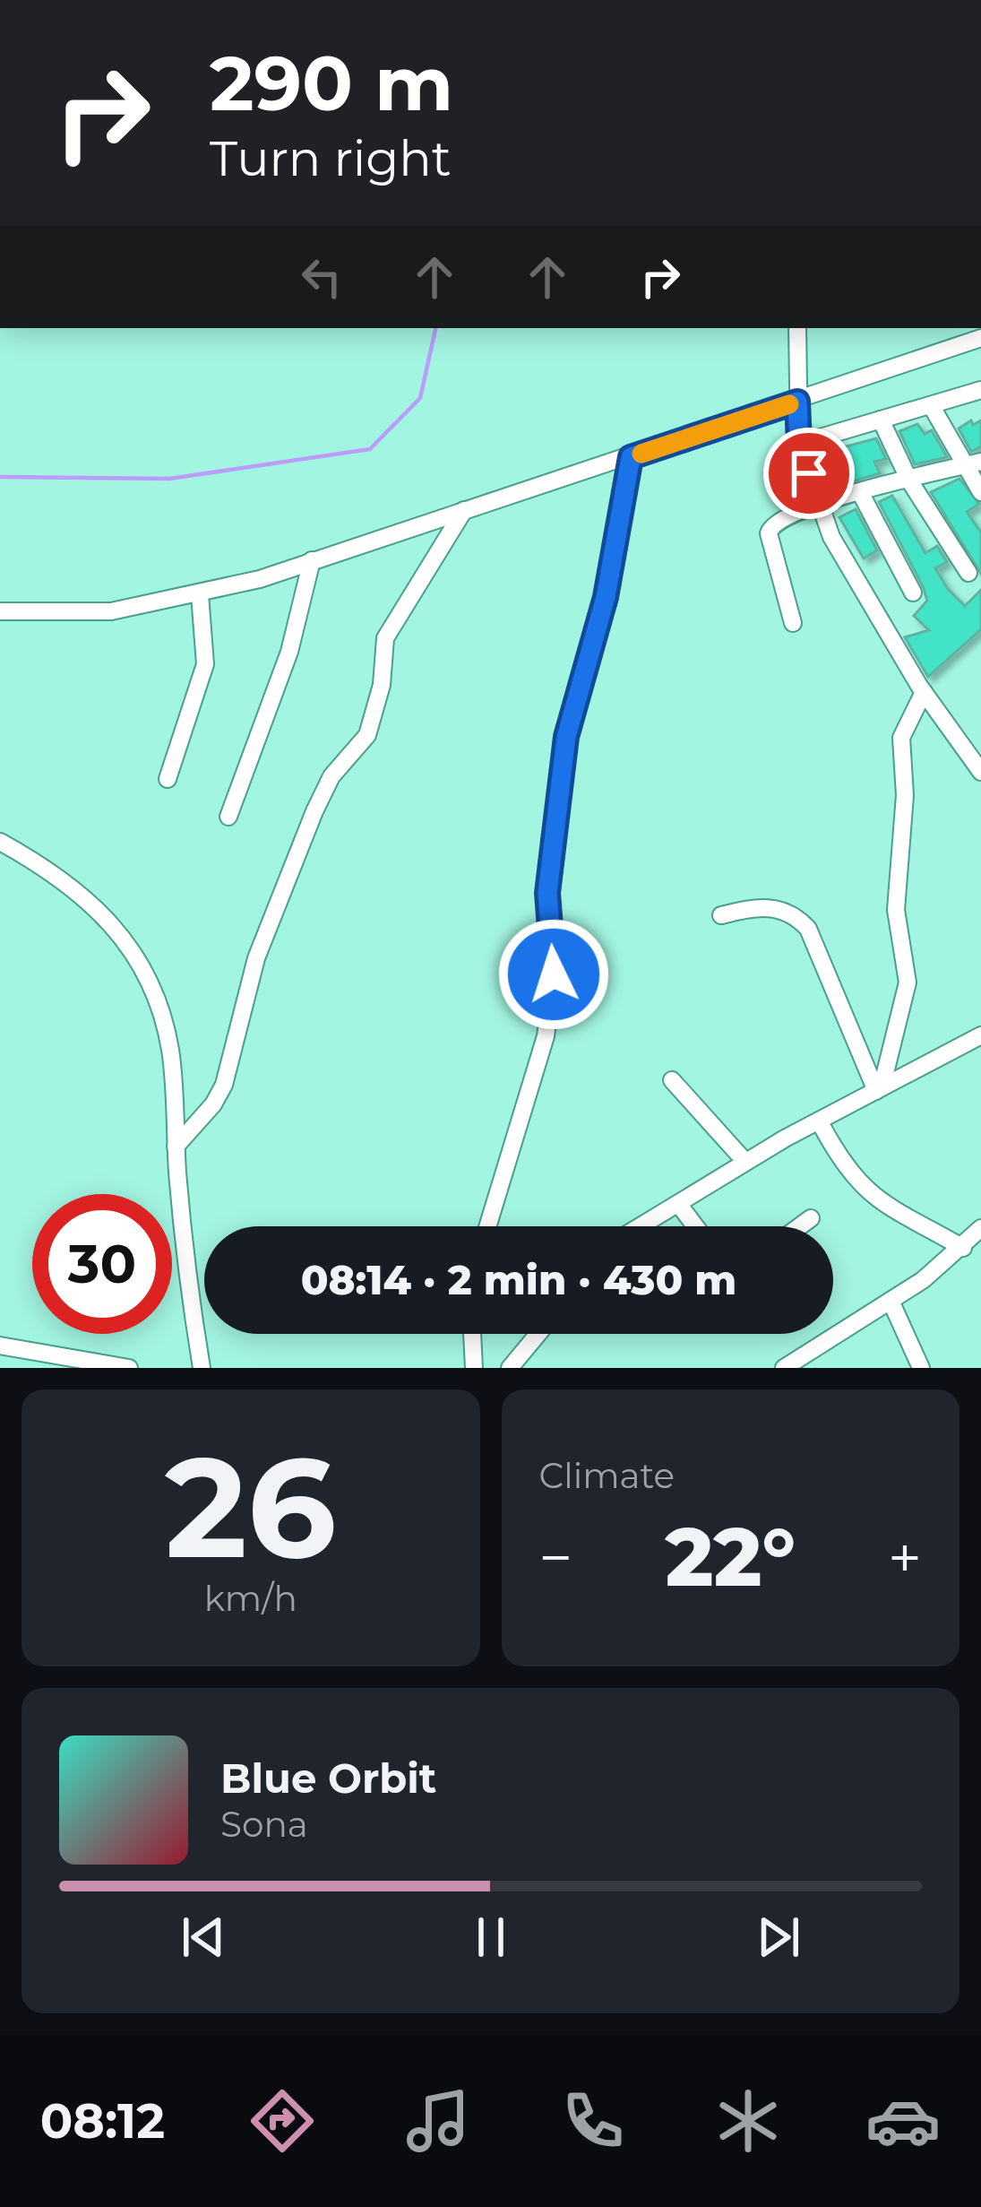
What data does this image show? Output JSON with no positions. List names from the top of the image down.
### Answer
{
  "page": {
    "turn": ["290 m", "Turn right"],
    "limit": "30",
    "trip": "08:14 · 2 min · 430 m",
    "tile": [
      ["26", "km/h"],
      "Climate"
    ],
    "heat": ["−", "22°", "+"],
    "song": ["Blue Orbit", "Sona"],
    "tabs": "08:12"
  }
}
